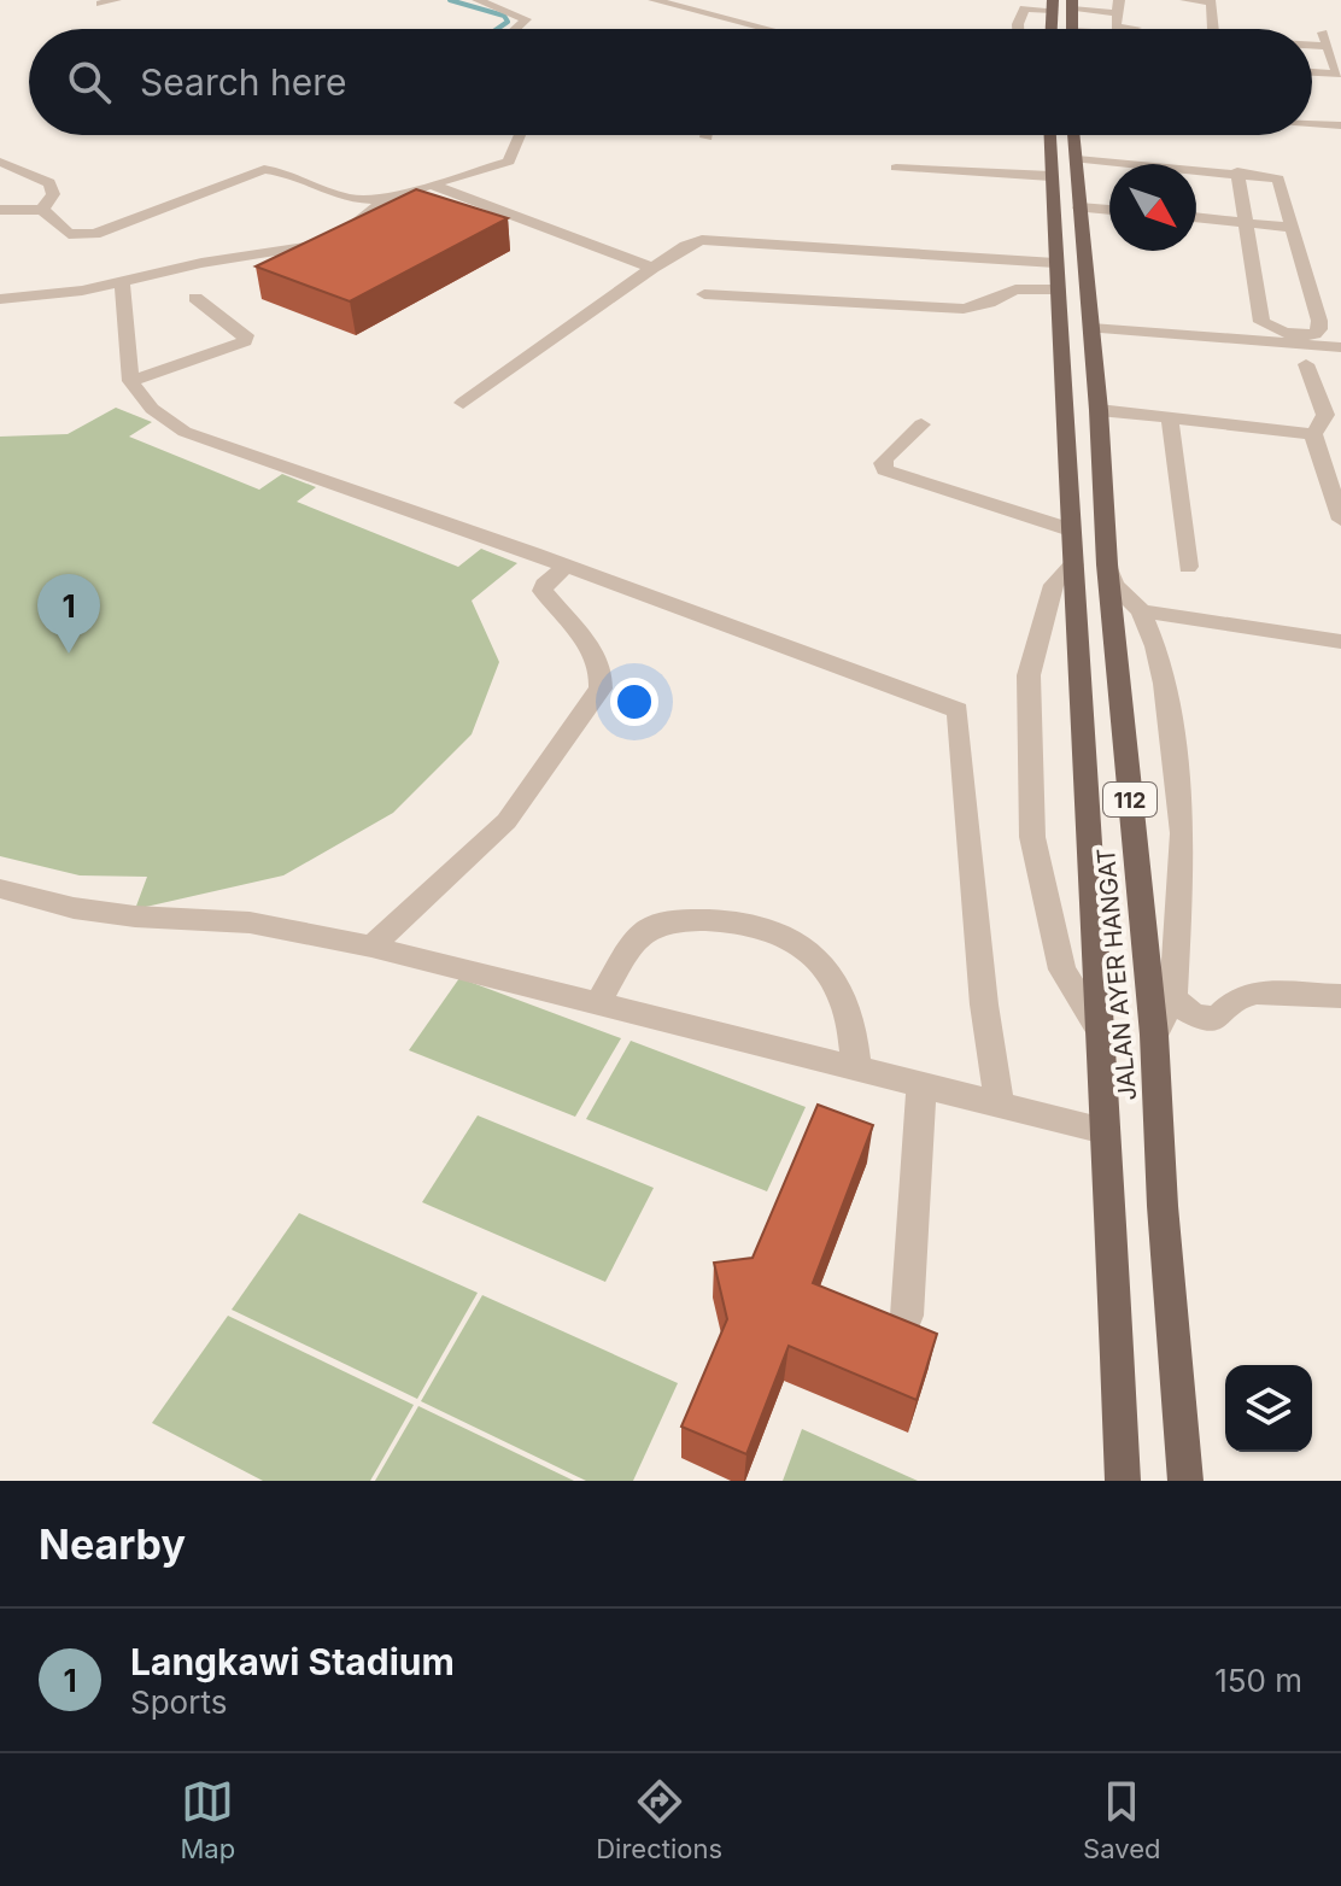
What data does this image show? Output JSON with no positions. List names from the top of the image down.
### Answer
{
  "streets": {
    "main road": ["112", "JALAN AYER HANGAT"]
  },
  "north": "bottom right",
  "page": {
    "search": "Search here",
    "pins": "1",
    "heading": "Nearby",
    "list": [
      {
        "mark": "1",
        "name": "Langkawi Stadium",
        "note": "Sports",
        "value": "150 m"
      }
    ],
    "nav": ["Map", "Directions", "Saved"]
  }
}
